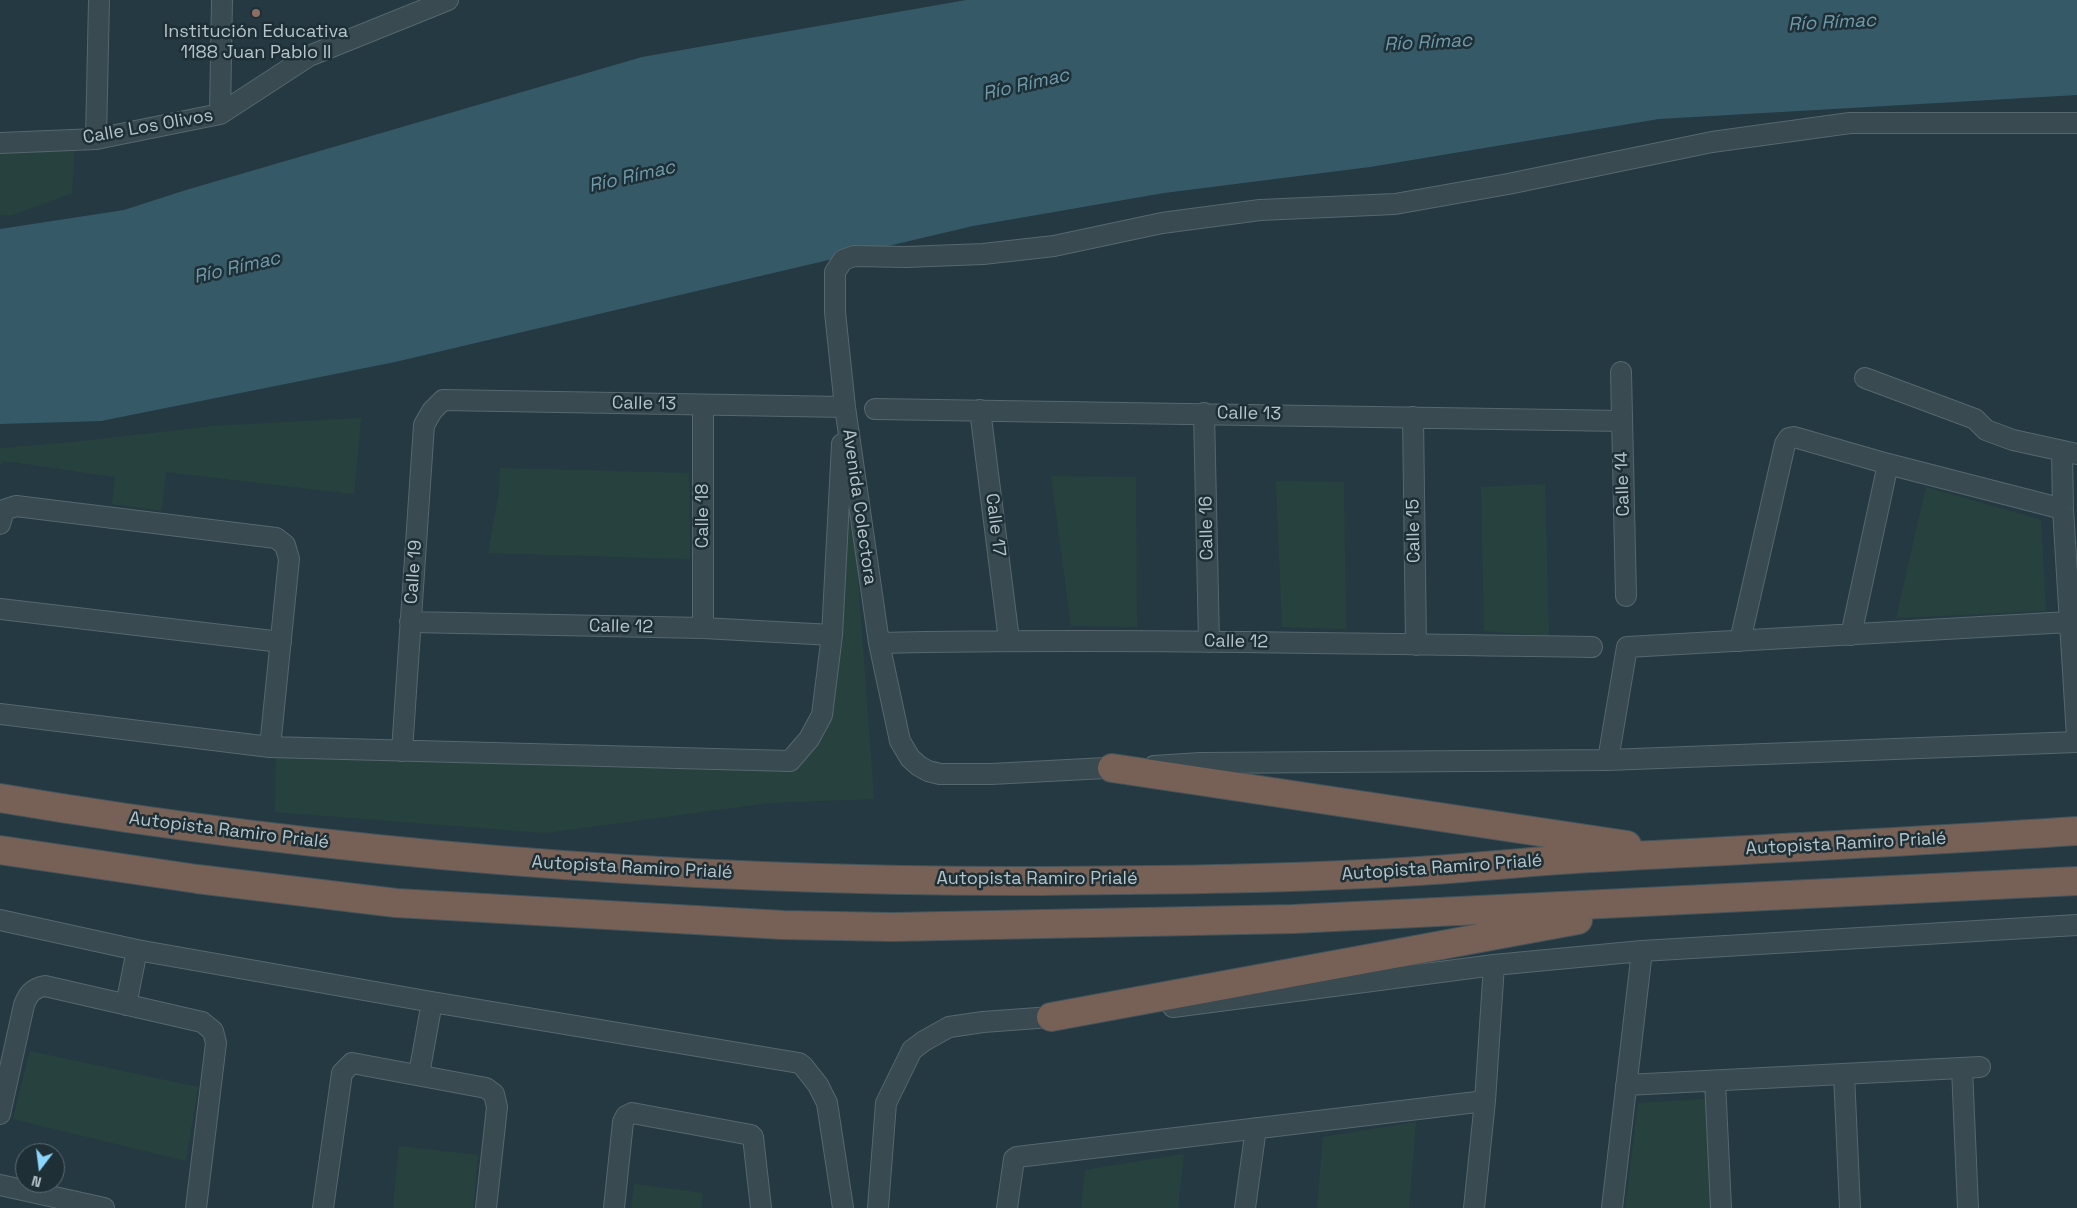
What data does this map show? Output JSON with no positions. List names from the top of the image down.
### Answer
{
  "streets": {
    "highway": ["Autopista Ramiro Prialé"],
    "street": [
      "Calle Los Olivos",
      "Calle 13",
      "Calle 14",
      "Avenida Colectora",
      "Calle 18",
      "Calle 17",
      "Calle 16",
      "Calle 15",
      "Calle 19",
      "Calle 12"
    ]
  },
  "crossings": [
    ["Calle 13", "Calle 14"],
    ["Calle 13", "Avenida Colectora"],
    ["Calle 13", "Calle 18"],
    ["Calle 13", "Calle 17"],
    ["Calle 13", "Calle 16"],
    ["Calle 13", "Calle 15"],
    ["Calle 13", "Calle 19"],
    ["Avenida Colectora", "Calle 12"],
    ["Calle 18", "Calle 12"],
    ["Calle 17", "Calle 12"],
    ["Calle 16", "Calle 12"],
    ["Calle 15", "Calle 12"],
    ["Calle 19", "Calle 12"]
  ],
  "water": ["Río Rímac"],
  "places": ["Institución Educativa 1188 Juan Pablo II"],
  "north": "bottom"
}
